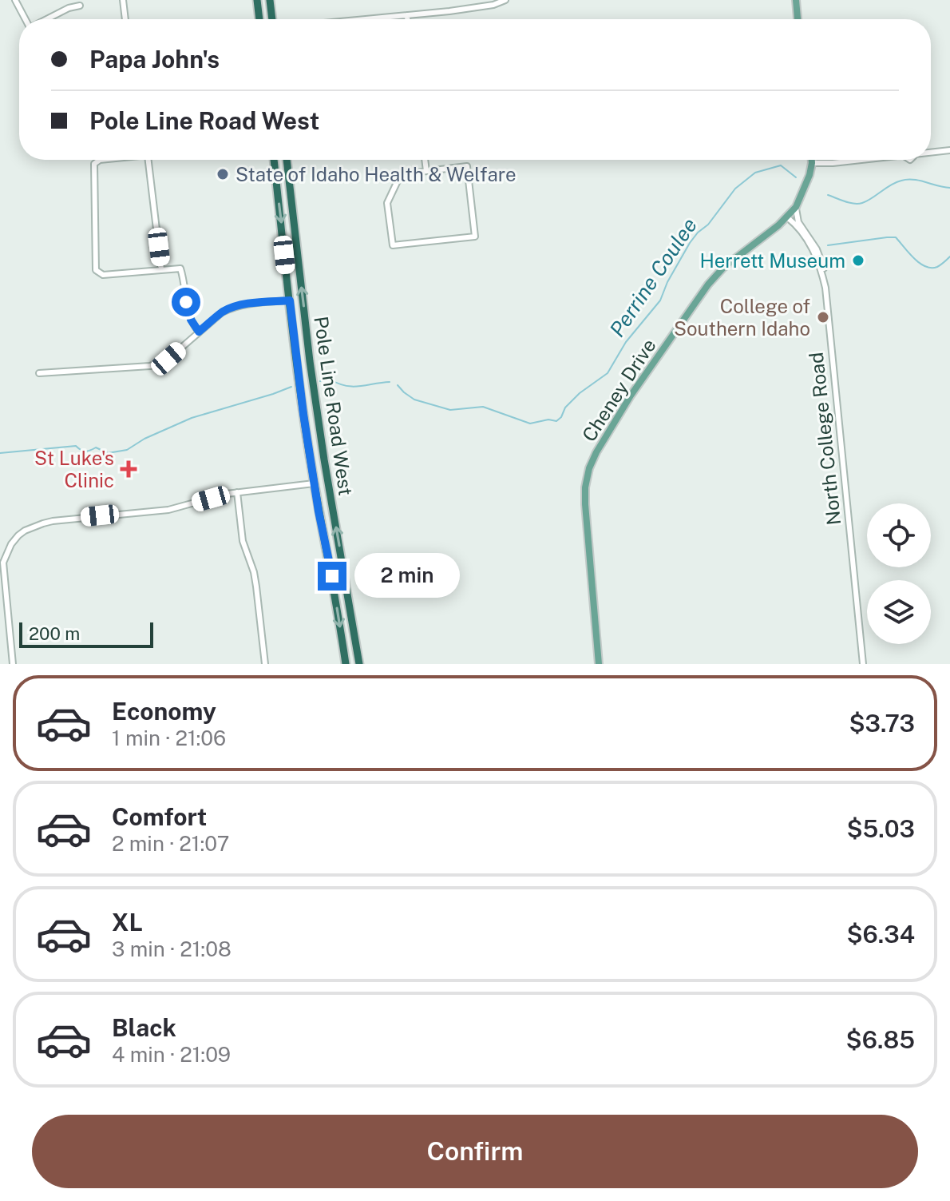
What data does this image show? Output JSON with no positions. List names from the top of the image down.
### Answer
{
  "streets": {
    "highway": ["Pole Line Road West"],
    "main road": ["Cheney Drive"],
    "street": ["North College Road"]
  },
  "crossings": [
    ["Cheney Drive", "North College Road"]
  ],
  "water": ["Perrine Coulee"],
  "places": {
    "other": ["State of Idaho Health & Welfare", "Herrett Museum", "College of Southern Idaho"],
    "health": ["St Luke's Clinic"]
  },
  "scale_bar": "200 m",
  "page": {
    "banner": ["Papa John's", "Pole Line Road West"],
    "bubble": "2 min",
    "scale": "200 m",
    "list": [
      {
        "name": "Economy",
        "note": "1 min · 21:06",
        "value": "$3.73"
      },
      {
        "name": "Comfort",
        "note": "2 min · 21:07",
        "value": "$5.03"
      },
      {
        "name": "XL",
        "note": "3 min · 21:08",
        "value": "$6.34"
      },
      {
        "name": "Black",
        "note": "4 min · 21:09",
        "value": "$6.85"
      }
    ],
    "buttons": "Confirm"
  }
}
